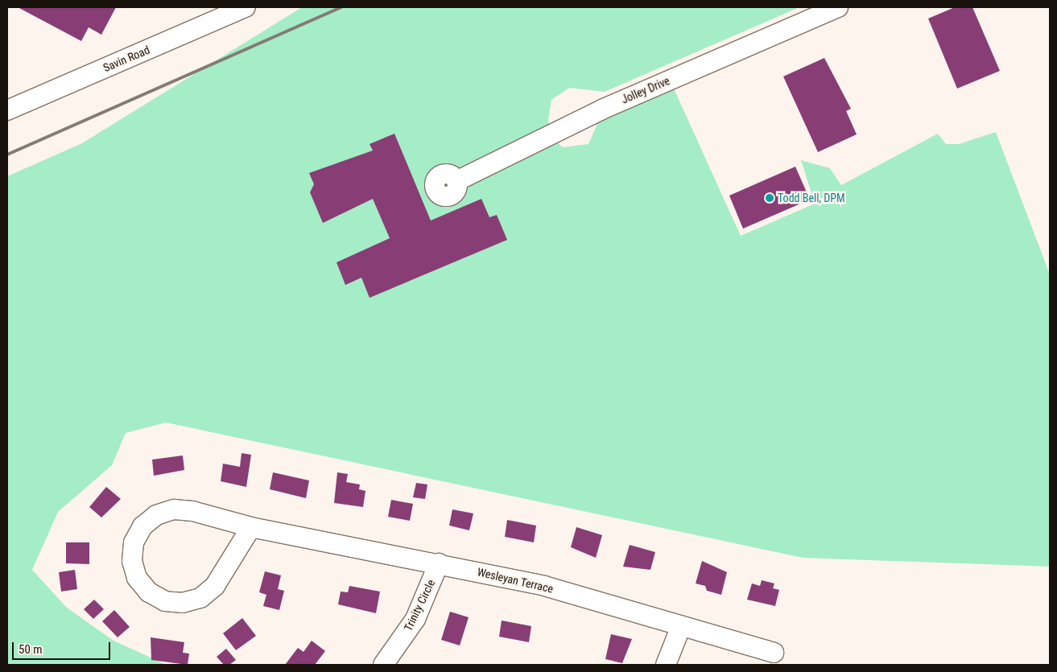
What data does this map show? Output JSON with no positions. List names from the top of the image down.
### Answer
{
  "streets": {
    "street": [
      "Savin Road",
      "Jolley Drive",
      "Wesleyan Terrace",
      "Trinity Circle"
    ]
  },
  "crossings": [
    ["Wesleyan Terrace", "Trinity Circle"]
  ],
  "places": ["Todd Bell, DPM"],
  "scale_bar": "50 m"
}
